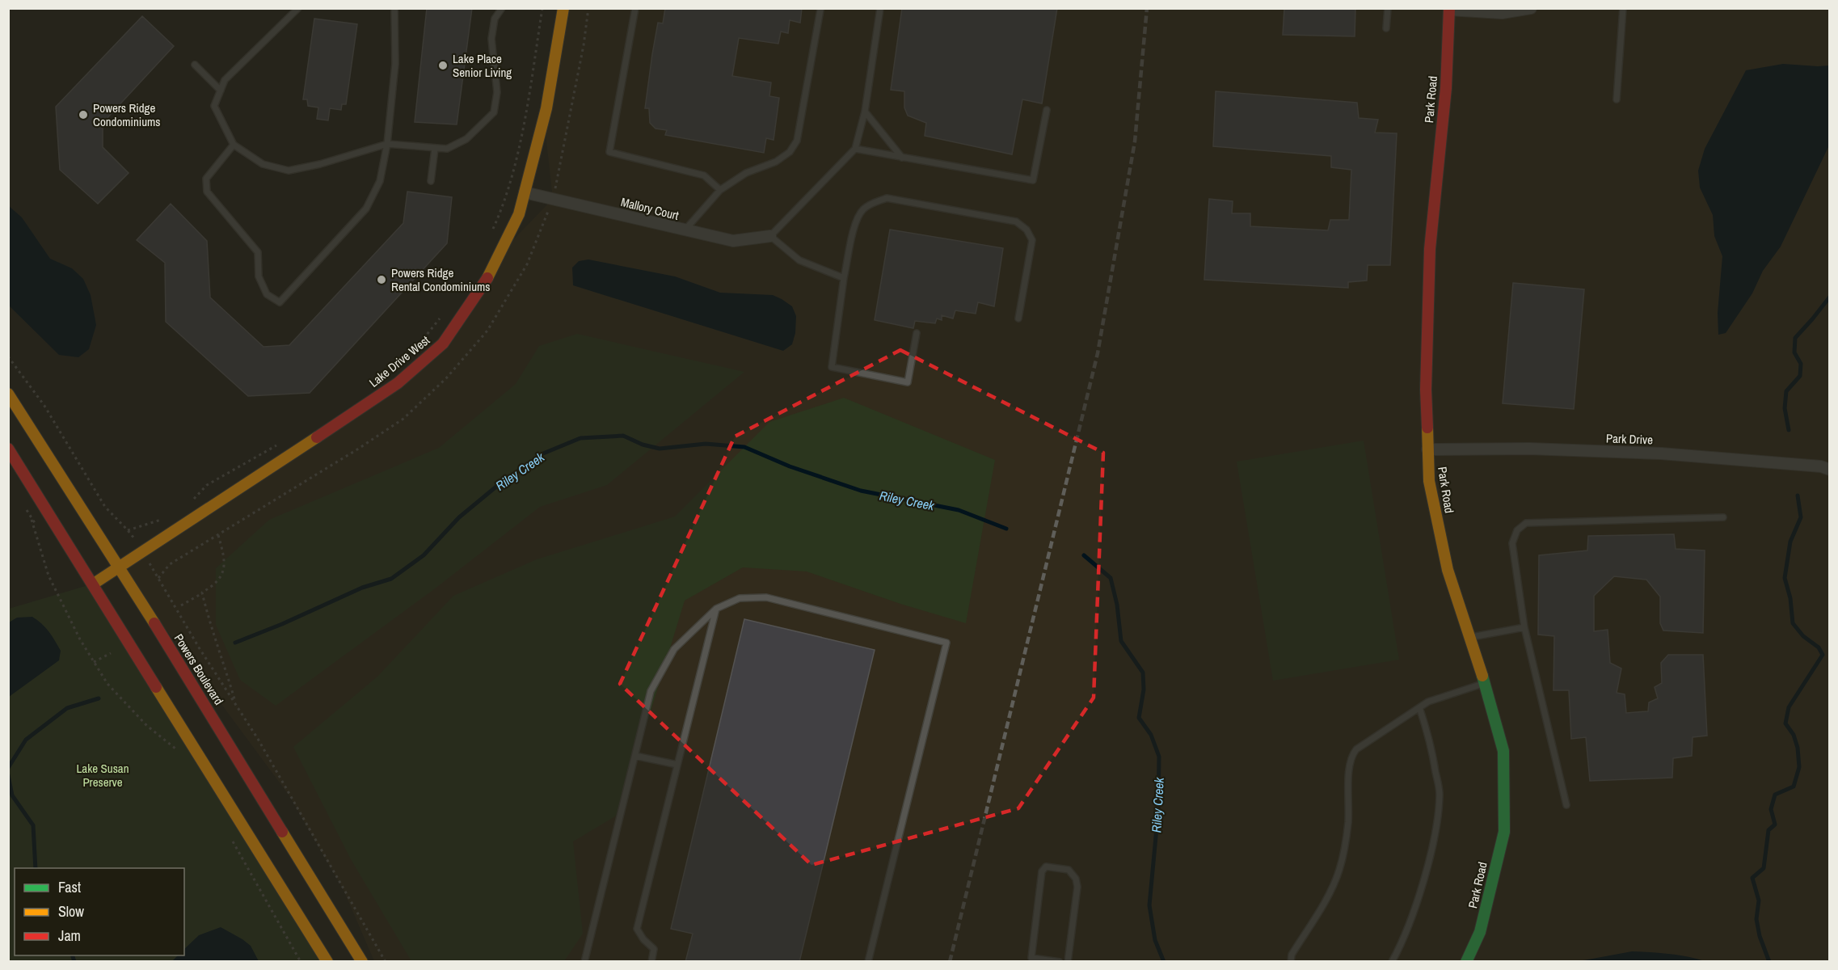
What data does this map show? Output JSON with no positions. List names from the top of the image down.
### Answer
{
  "streets": {
    "street": [
      "Park Road",
      "Mallory Court",
      "Lake Drive West",
      "Park Drive",
      "Powers Boulevard"
    ]
  },
  "crossings": [
    ["Park Road", "Park Drive"],
    ["Mallory Court", "Lake Drive West"],
    ["Lake Drive West", "Powers Boulevard"]
  ],
  "water": ["Riley Creek"],
  "parks": ["Lake Susan Preserve"],
  "places": ["Lake Place Senior Living", "Powers Ridge Condominiums", "Powers Ridge Rental Condominiums"],
  "legend": ["Fast", "Slow", "Jam"]
}
